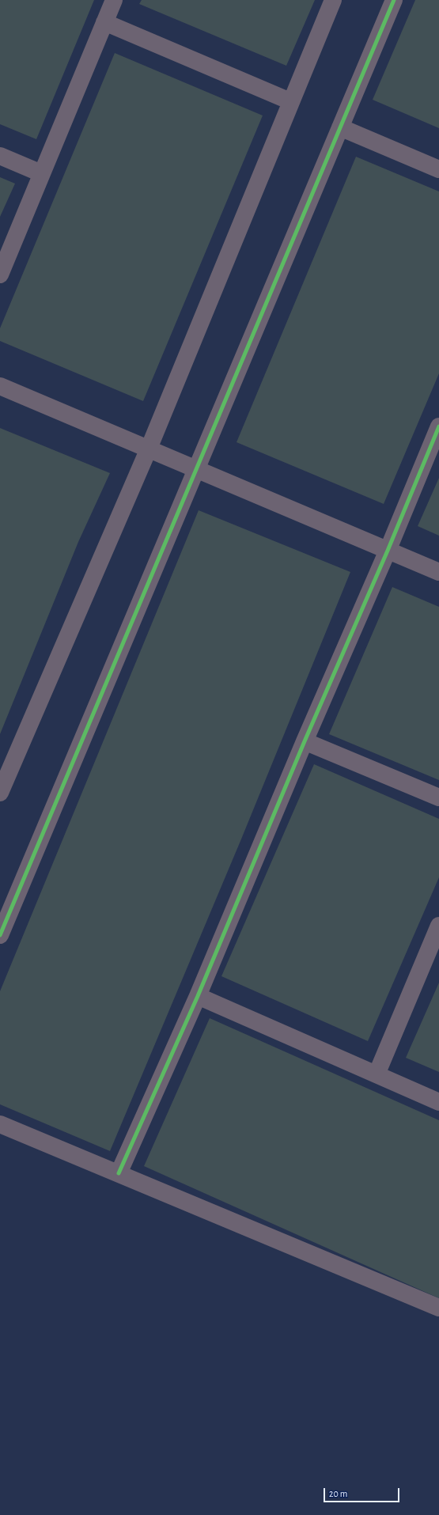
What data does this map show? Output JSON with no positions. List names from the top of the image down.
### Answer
{
  "scale_bar": "20 m"
}
